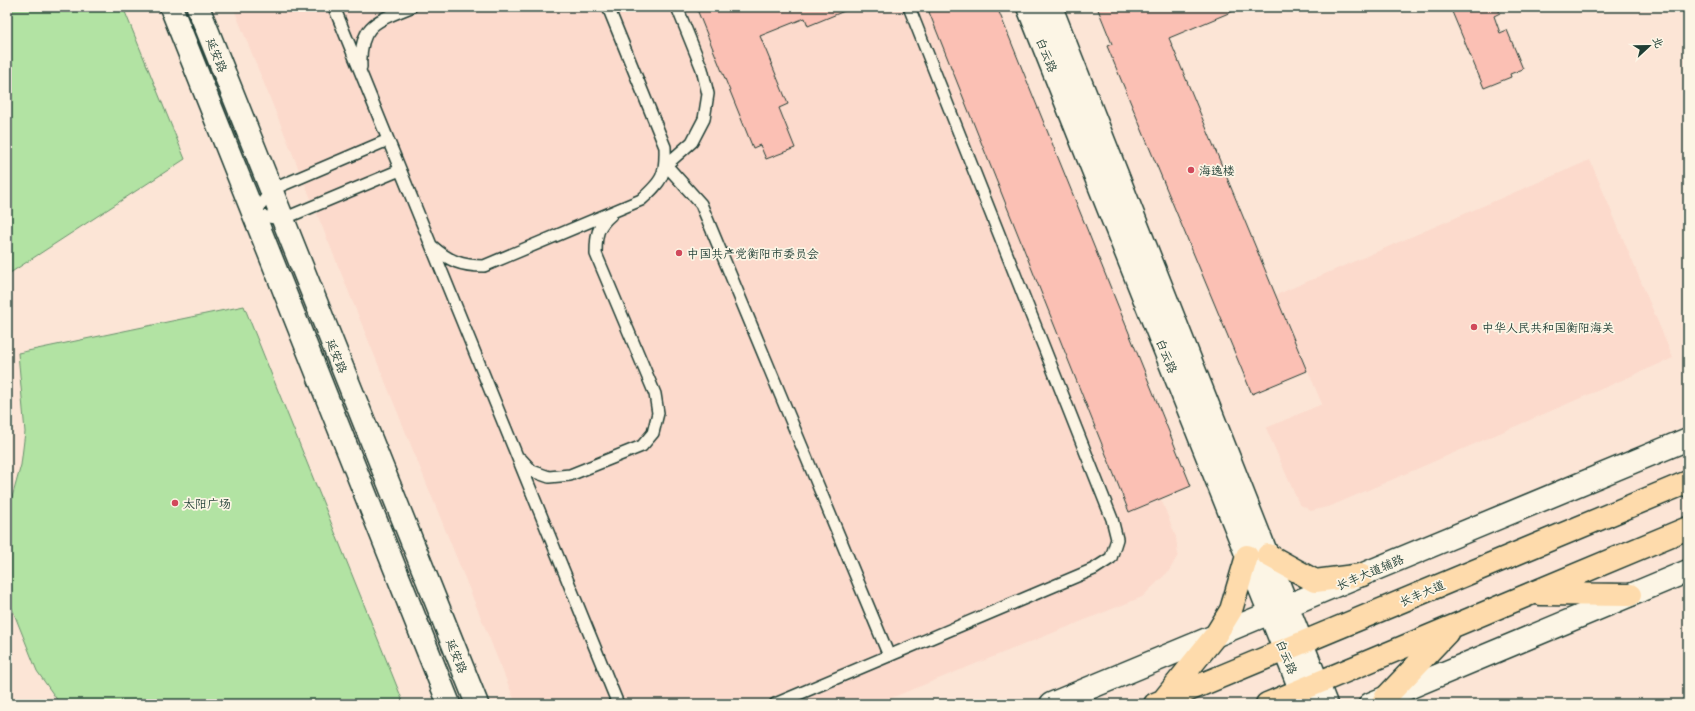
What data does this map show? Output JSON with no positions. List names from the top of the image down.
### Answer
{
  "streets": {
    "main road": [
      "延安路",
      "白云路",
      "长丰大道辅路",
      "长丰大道"
    ]
  },
  "crossings": [
    ["白云路", "长丰大道辅路"],
    ["白云路", "长丰大道"]
  ],
  "places": [
    "海逸楼",
    "中国共产党衡阳市委员会",
    "中华人民共和国衡阳海关",
    "太阳广场"
  ],
  "north": "right"
}
